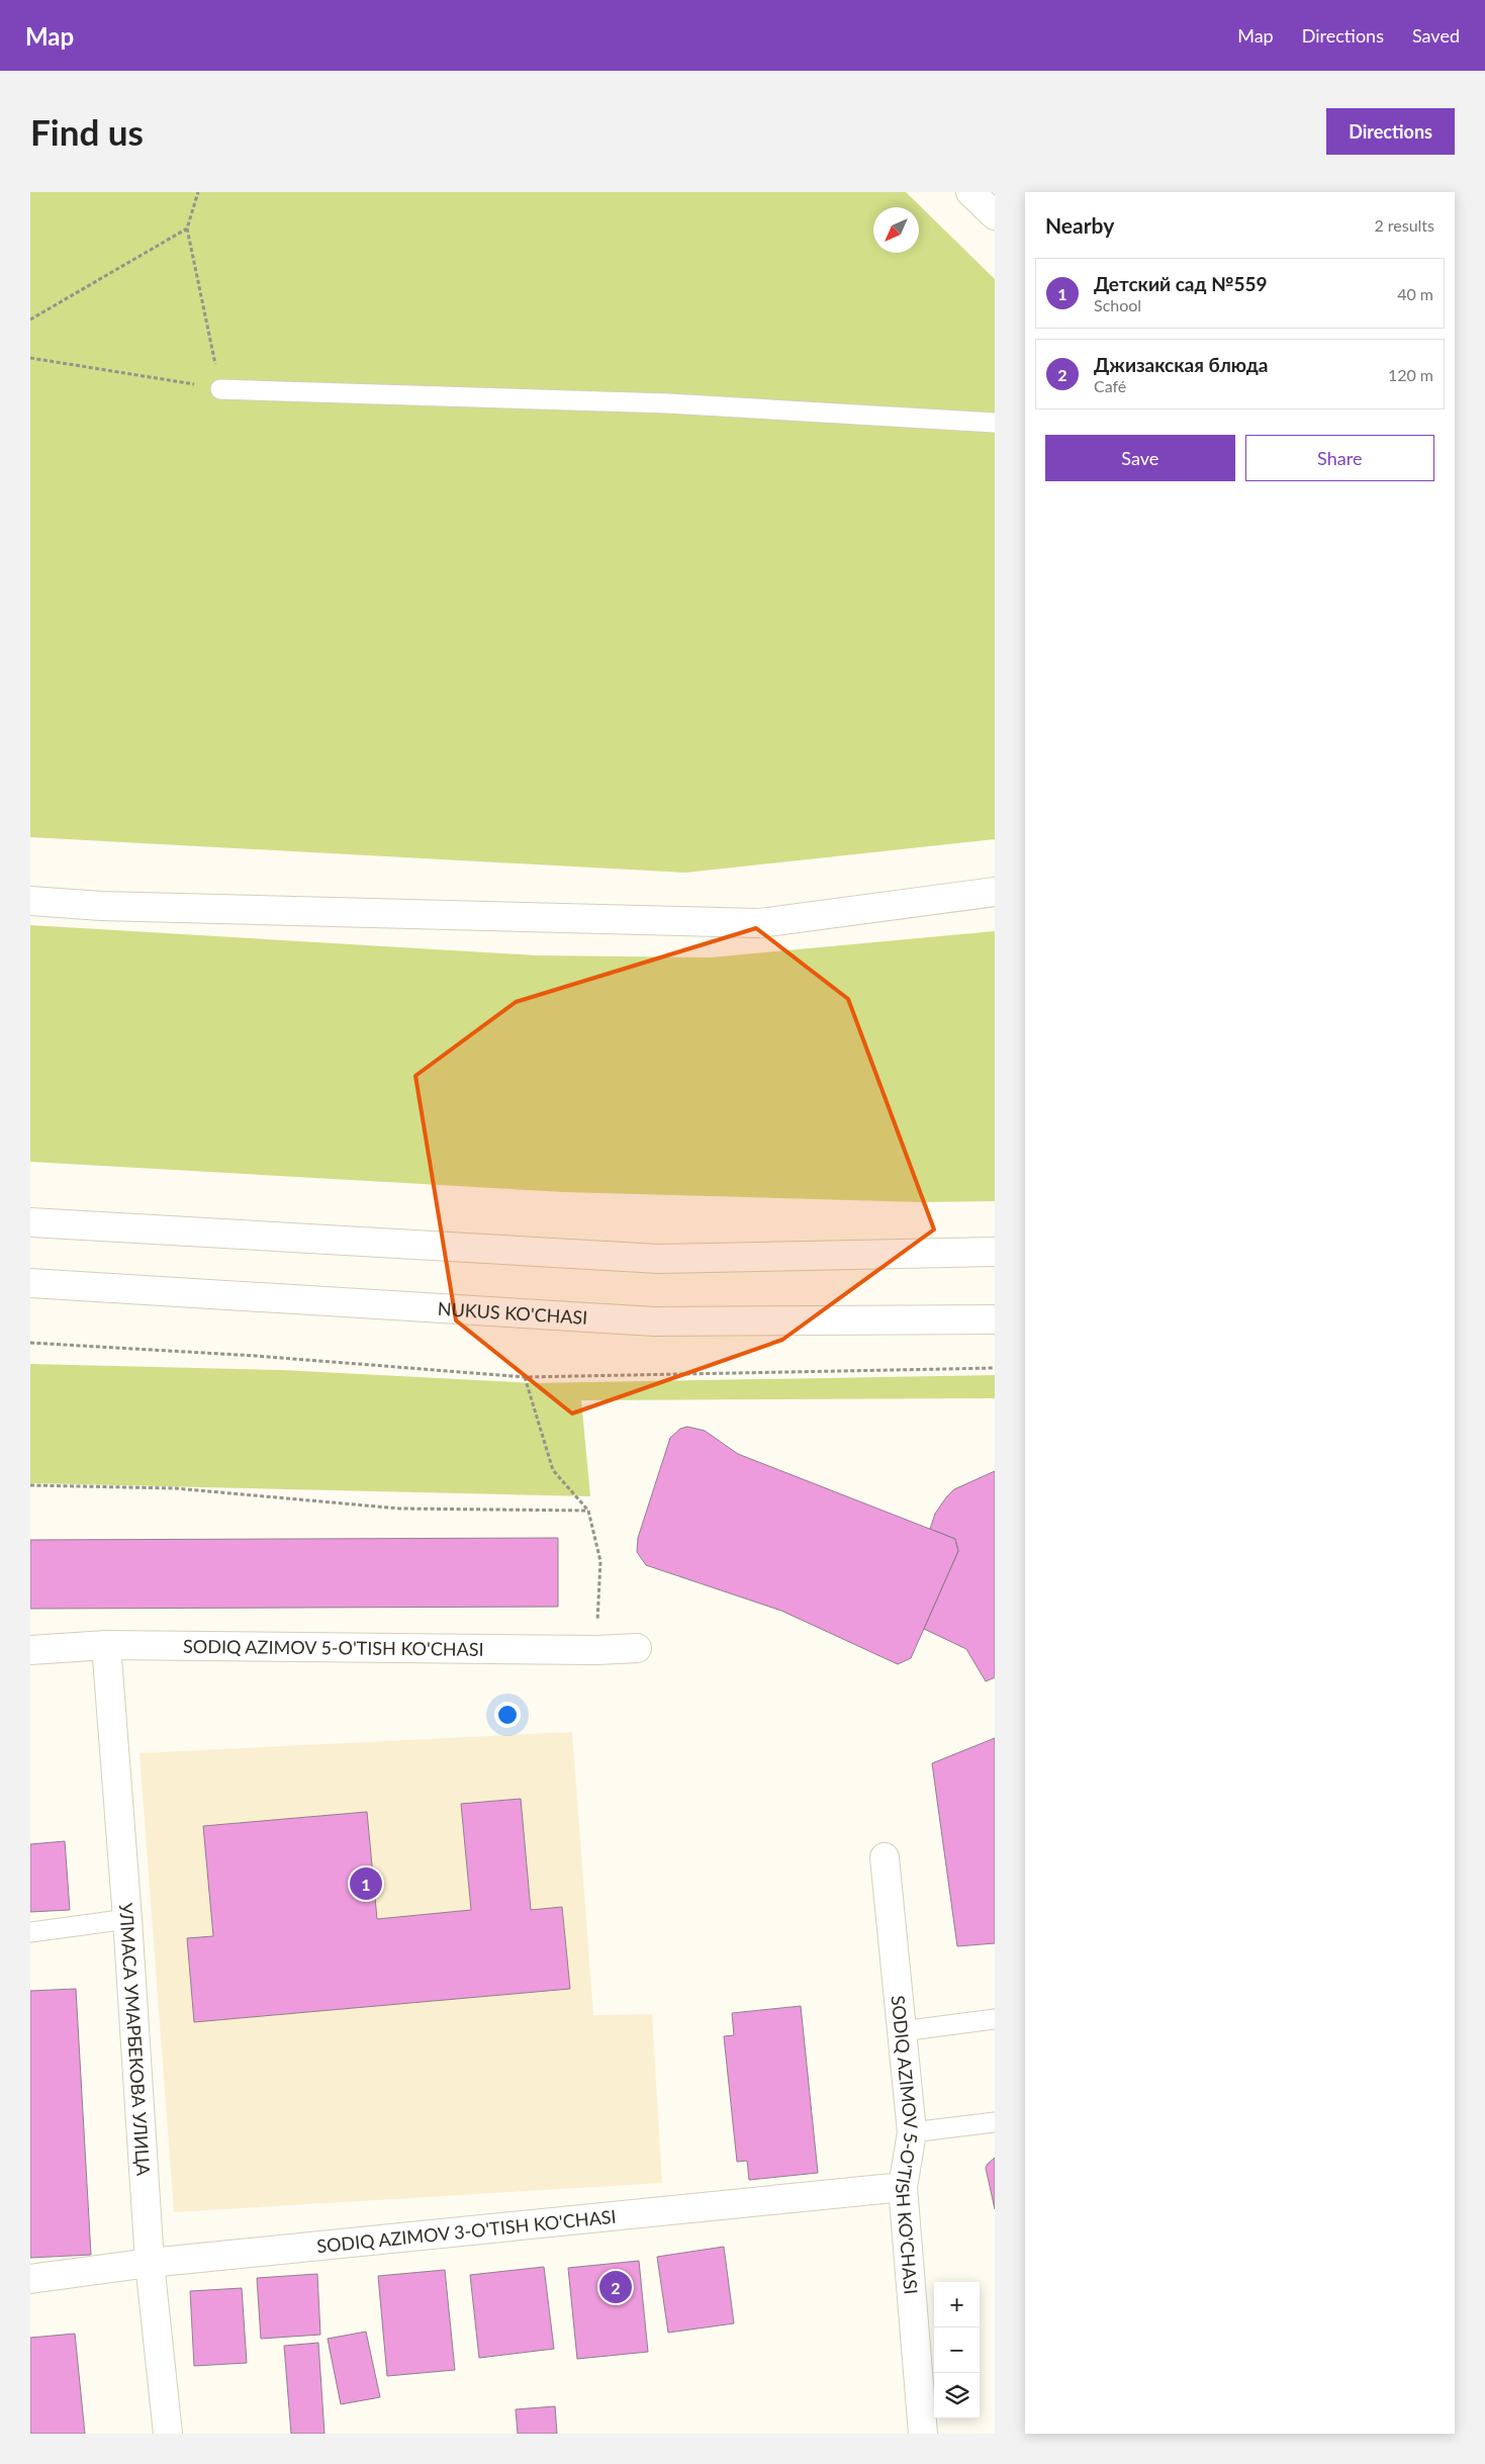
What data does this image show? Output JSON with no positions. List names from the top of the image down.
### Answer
{
  "streets": {
    "street": [
      "NUKUS KO'CHASI",
      "SODIQ AZIMOV 5-O'TISH KO'CHASI",
      "УЛМАСА УМАРБЕКОВА УЛИЦА",
      "SODIQ AZIMOV 3-O'TISH KO'CHASI"
    ]
  },
  "crossings": [
    ["SODIQ AZIMOV 5-O'TISH KO'CHASI", "УЛМАСА УМАРБЕКОВА УЛИЦА"],
    ["SODIQ AZIMOV 5-O'TISH KO'CHASI", "SODIQ AZIMOV 3-O'TISH KO'CHASI"],
    ["УЛМАСА УМАРБЕКОВА УЛИЦА", "SODIQ AZIMOV 3-O'TISH KO'CHASI"]
  ],
  "north": "bottom left",
  "page": {
    "header": "Map",
    "nav": ["Map", "Directions", "Saved"],
    "buttons": [
      "Directions",
      ["Save", "Share"]
    ],
    "title": "Find us",
    "heading": ["Nearby", "2 results"],
    "list": [
      {
        "mark": "1",
        "name": "Детский сад №559",
        "note": "School",
        "value": "40 m"
      },
      {
        "mark": "2",
        "name": "Джизакская блюда",
        "note": "Café",
        "value": "120 m"
      }
    ],
    "pins": ["1", "2"],
    "map_buttons": ["+", "−"]
  }
}
